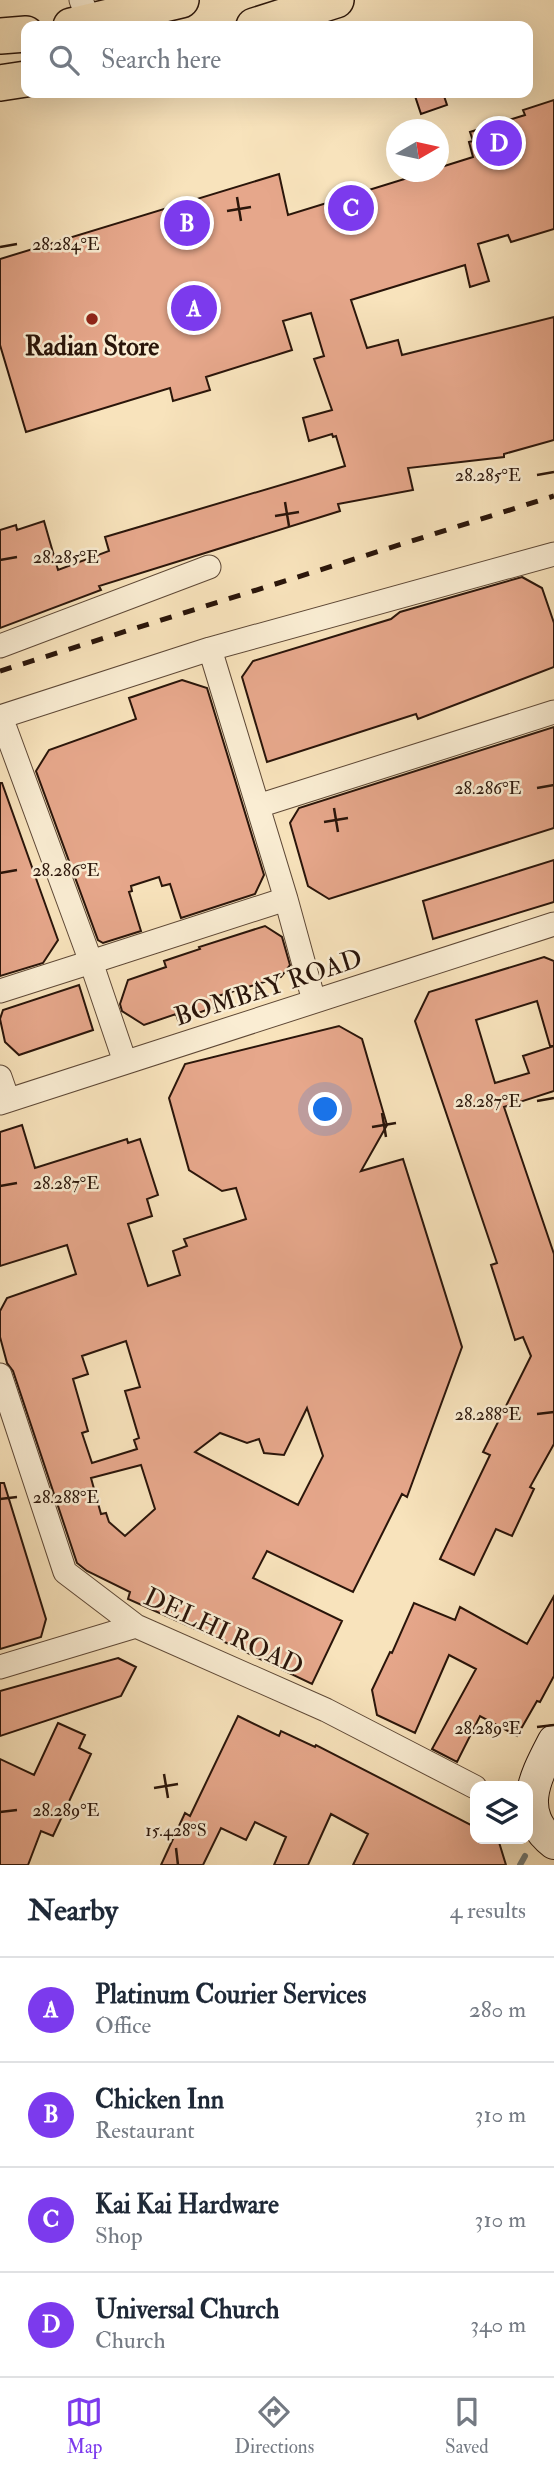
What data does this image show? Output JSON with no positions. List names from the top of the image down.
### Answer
{
  "streets": {
    "street": ["BOMBAY ROAD", "DELHI ROAD"]
  },
  "places": ["Radian Store"],
  "north": "right",
  "page": {
    "search": "Search here",
    "pins": [
      "D",
      "C",
      "B",
      "A"
    ],
    "heading": ["Nearby", "4 results"],
    "list": [
      {
        "mark": "A",
        "name": "Platinum Courier Services",
        "note": "Office",
        "value": "280 m"
      },
      {
        "mark": "B",
        "name": "Chicken Inn",
        "note": "Restaurant",
        "value": "310 m"
      },
      {
        "mark": "C",
        "name": "Kai Kai Hardware",
        "note": "Shop",
        "value": "310 m"
      },
      {
        "mark": "D",
        "name": "Universal Church",
        "note": "Church",
        "value": "340 m"
      }
    ],
    "nav": ["Map", "Directions", "Saved"]
  },
  "coordinates": [
    "28.284°E",
    "28.285°E",
    "28.286°E",
    "28.287°E",
    "28.288°E",
    "28.289°E",
    "15.428°S"
  ]
}
